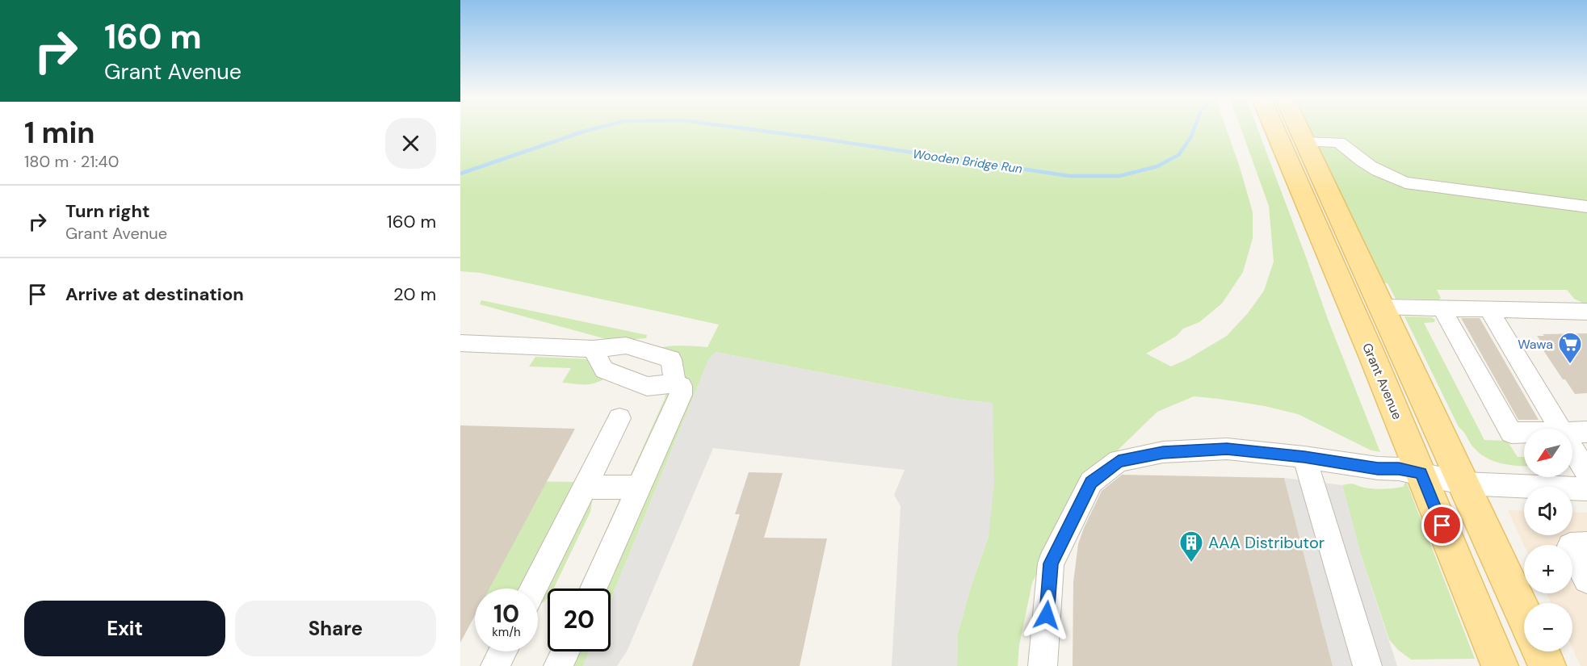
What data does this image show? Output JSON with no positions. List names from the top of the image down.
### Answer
{
  "streets": {
    "main road": ["Grant Avenue"]
  },
  "water": ["Wooden Bridge Run"],
  "places": {
    "supermarket": ["Wawa"],
    "building": ["AAA Distributor"]
  },
  "north": "bottom left",
  "page": {
    "turn": ["160 m", "Grant Avenue"],
    "heading": ["1 min", "180 m · 21:40"],
    "list": [
      {
        "name": "Turn right",
        "note": "Grant Avenue",
        "value": "160 m"
      },
      {
        "name": "Arrive at destination",
        "value": "20 m"
      }
    ],
    "map_buttons": ["+", "−"],
    "speed": "10 km/h",
    "limit": "20",
    "buttons": ["Exit", "Share"]
  }
}
